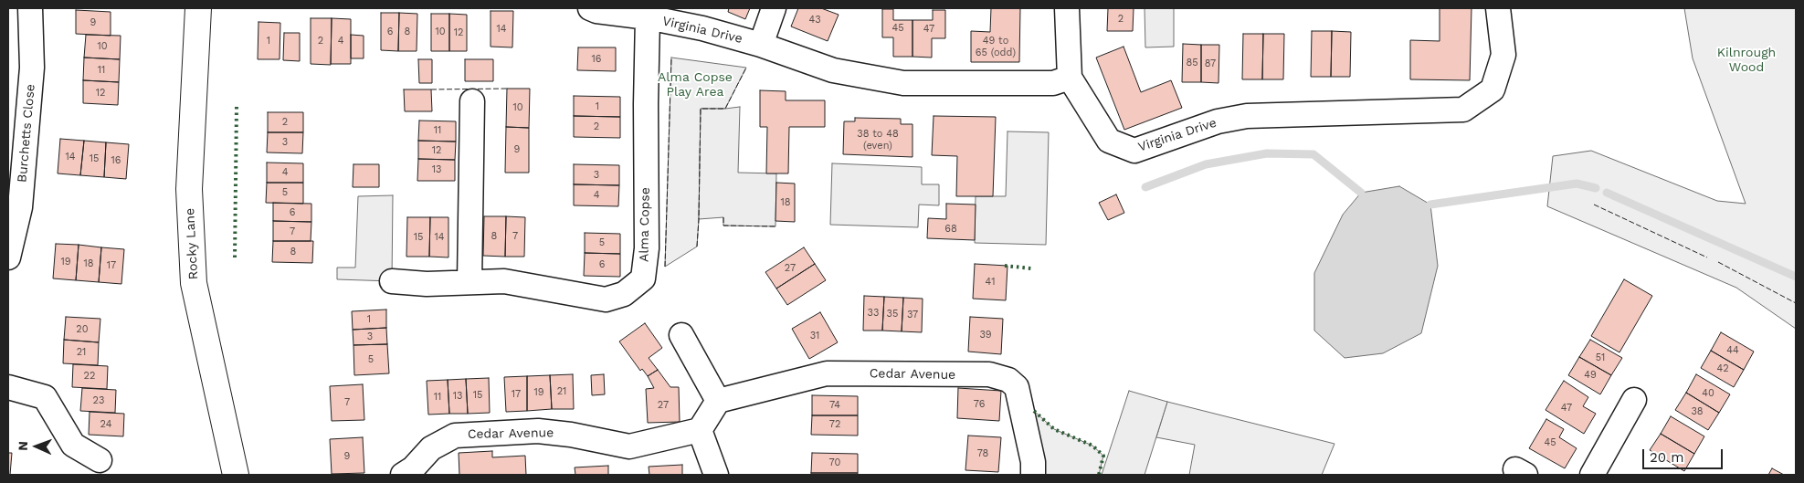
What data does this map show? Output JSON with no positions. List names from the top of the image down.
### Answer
{
  "streets": {
    "highway": ["Rocky Lane"],
    "street": [
      "Virginia Drive",
      "Burchetts Close",
      "Alma Copse",
      "Cedar Avenue"
    ]
  },
  "crossings": [
    ["Virginia Drive", "Alma Copse"]
  ],
  "parks": ["Kilnrough Wood", "Alma Copse Play Area"],
  "house_numbers": [
    "2",
    "43",
    "9",
    "45",
    "14",
    "47",
    "6",
    "8",
    "10",
    "12",
    "1",
    "2",
    "4",
    "49 to 65 (odd)",
    "10",
    "16",
    "85",
    "87",
    "11",
    "12",
    "1",
    "10",
    "2",
    "2",
    "11",
    "38 to 48 (even)",
    "3",
    "9",
    "12",
    "14",
    "15",
    "16",
    "13",
    "4",
    "3",
    "5",
    "4",
    "18",
    "6",
    "68",
    "7",
    "8",
    "7",
    "15",
    "14",
    "5",
    "8",
    "19",
    "18",
    "6",
    "17",
    "27",
    "41",
    "33",
    "35",
    "37",
    "1",
    "20",
    "39",
    "31",
    "3",
    "44",
    "21",
    "51",
    "5",
    "42",
    "49",
    "22",
    "21",
    "19",
    "40",
    "17",
    "15",
    "13",
    "11",
    "23",
    "7",
    "76",
    "27",
    "74",
    "47",
    "38",
    "24",
    "72",
    "45",
    "78",
    "9",
    "70"
  ],
  "scale_bar": "20 m",
  "north": "left"
}
